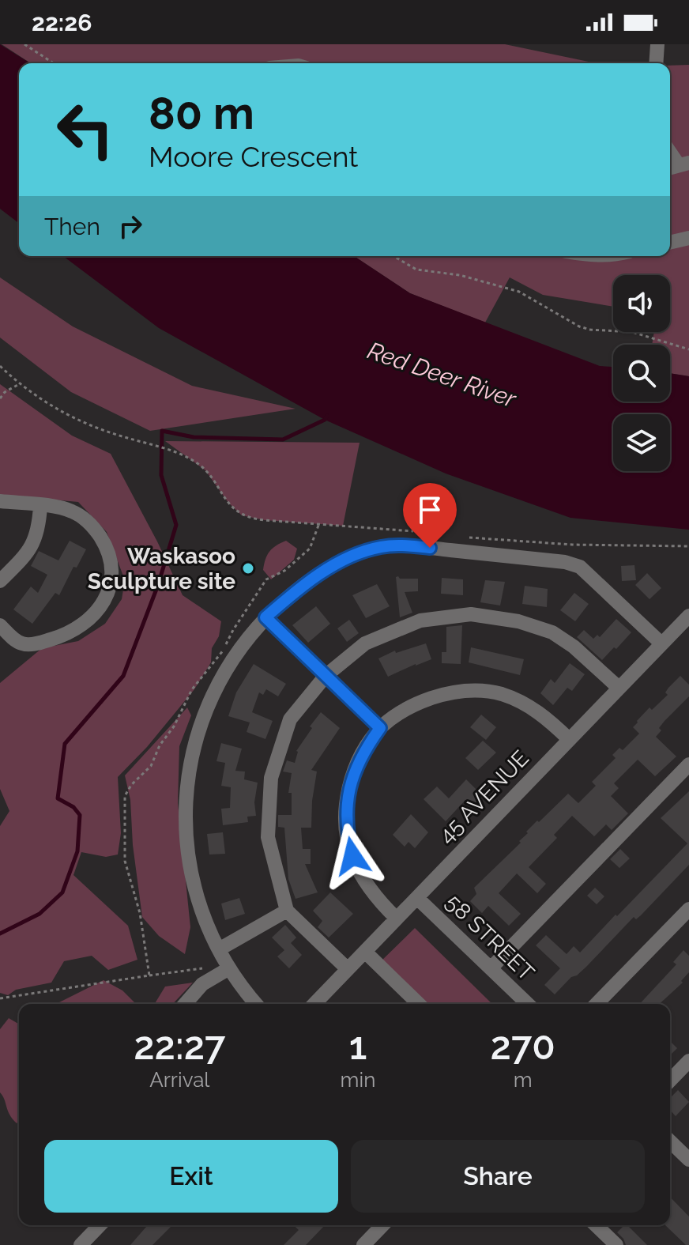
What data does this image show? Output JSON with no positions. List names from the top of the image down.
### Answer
{
  "streets": {
    "street": ["45 AVENUE", "58 STREET"]
  },
  "crossings": [
    ["45 AVENUE", "58 STREET"]
  ],
  "water": ["Red Deer River"],
  "places": ["Waskasoo Sculpture site"],
  "page": {
    "status": "22:26",
    "turn": ["80 m", "Moore Crescent"],
    "then": "Then",
    "eta": [
      "22:27",
      "Arrival",
      "1",
      "min",
      "270",
      "m"
    ],
    "buttons": ["Exit", "Share"]
  }
}
